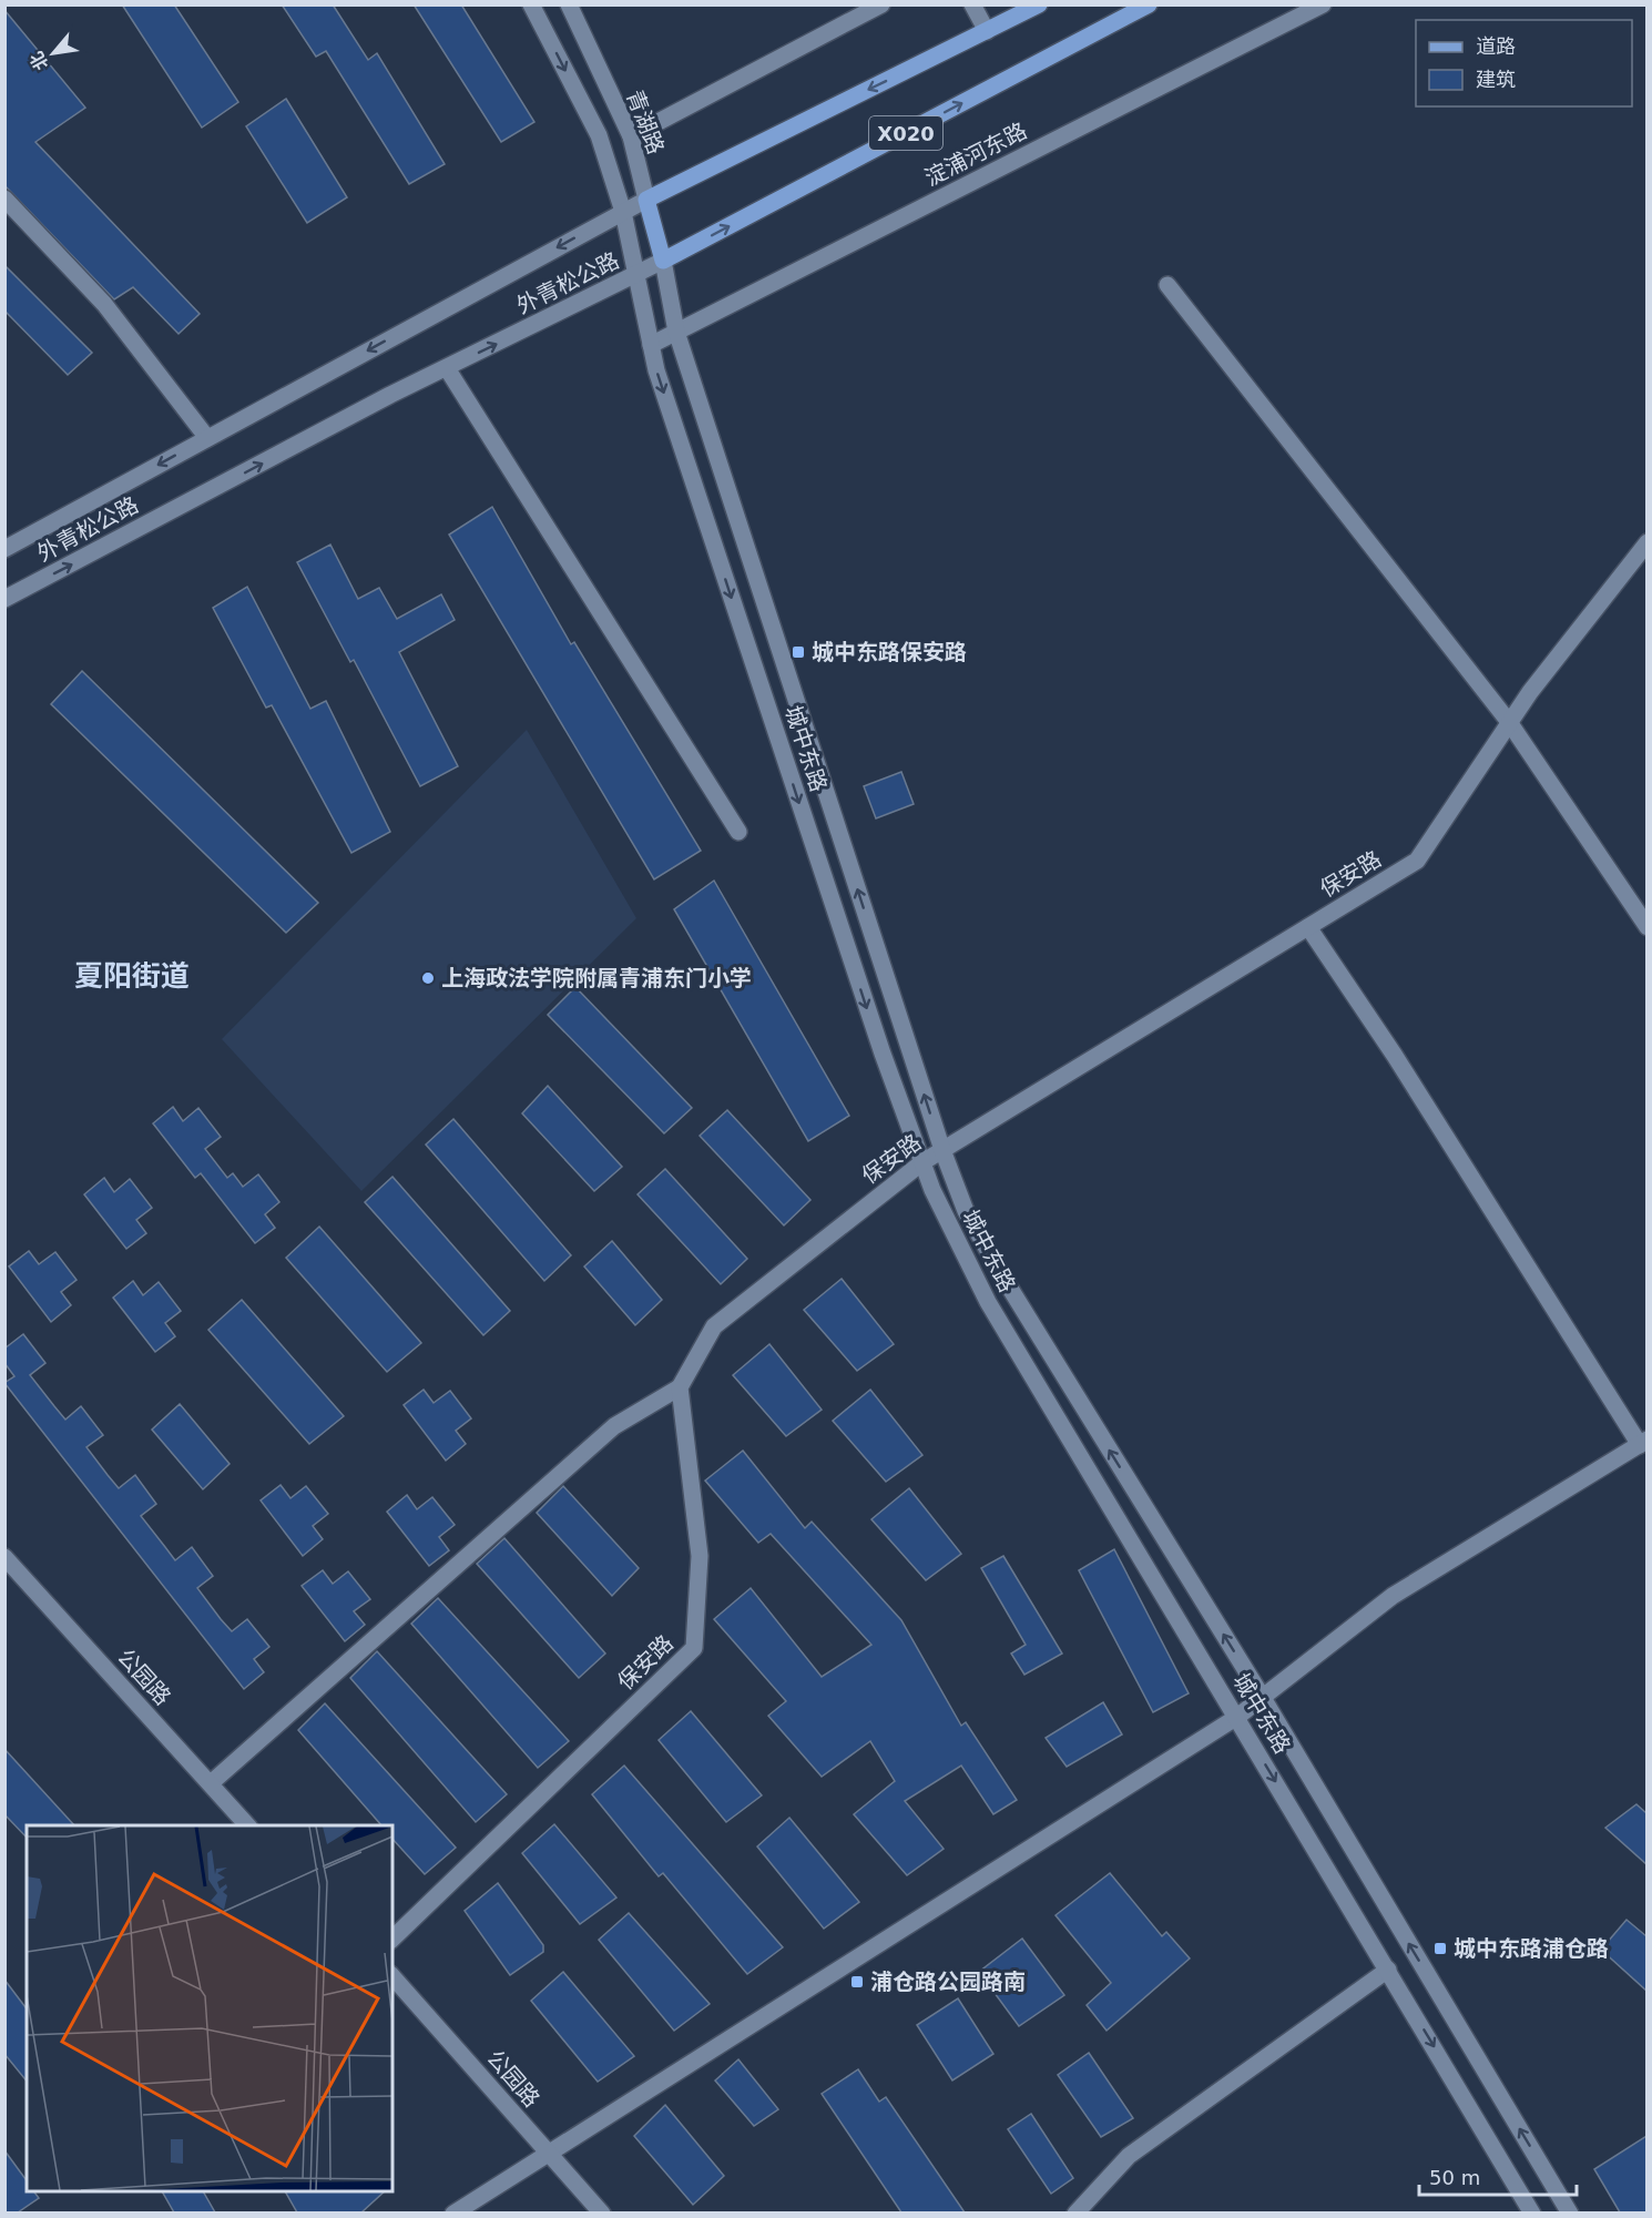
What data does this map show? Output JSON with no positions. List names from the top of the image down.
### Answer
{
  "streets": {
    "main road": ["青湖路", "X020", "外青松公路"],
    "street": [
      "淀浦河东路",
      "城中东路",
      "保安路",
      "公园路"
    ]
  },
  "crossings": [
    ["青湖路", "外青松公路"],
    ["青湖路", "城中东路"],
    ["淀浦河东路", "城中东路"],
    ["外青松公路", "城中东路"],
    ["城中东路", "保安路"]
  ],
  "districts": ["夏阳街道"],
  "places": {
    "transit": ["城中东路保安路", "城中东路浦仓路", "浦仓路公园路南"],
    "other": ["上海政法学院附属青浦东门小学"]
  },
  "legend": ["道路", "建筑"],
  "scale_bar": "50 m",
  "north": "bottom left"
}
